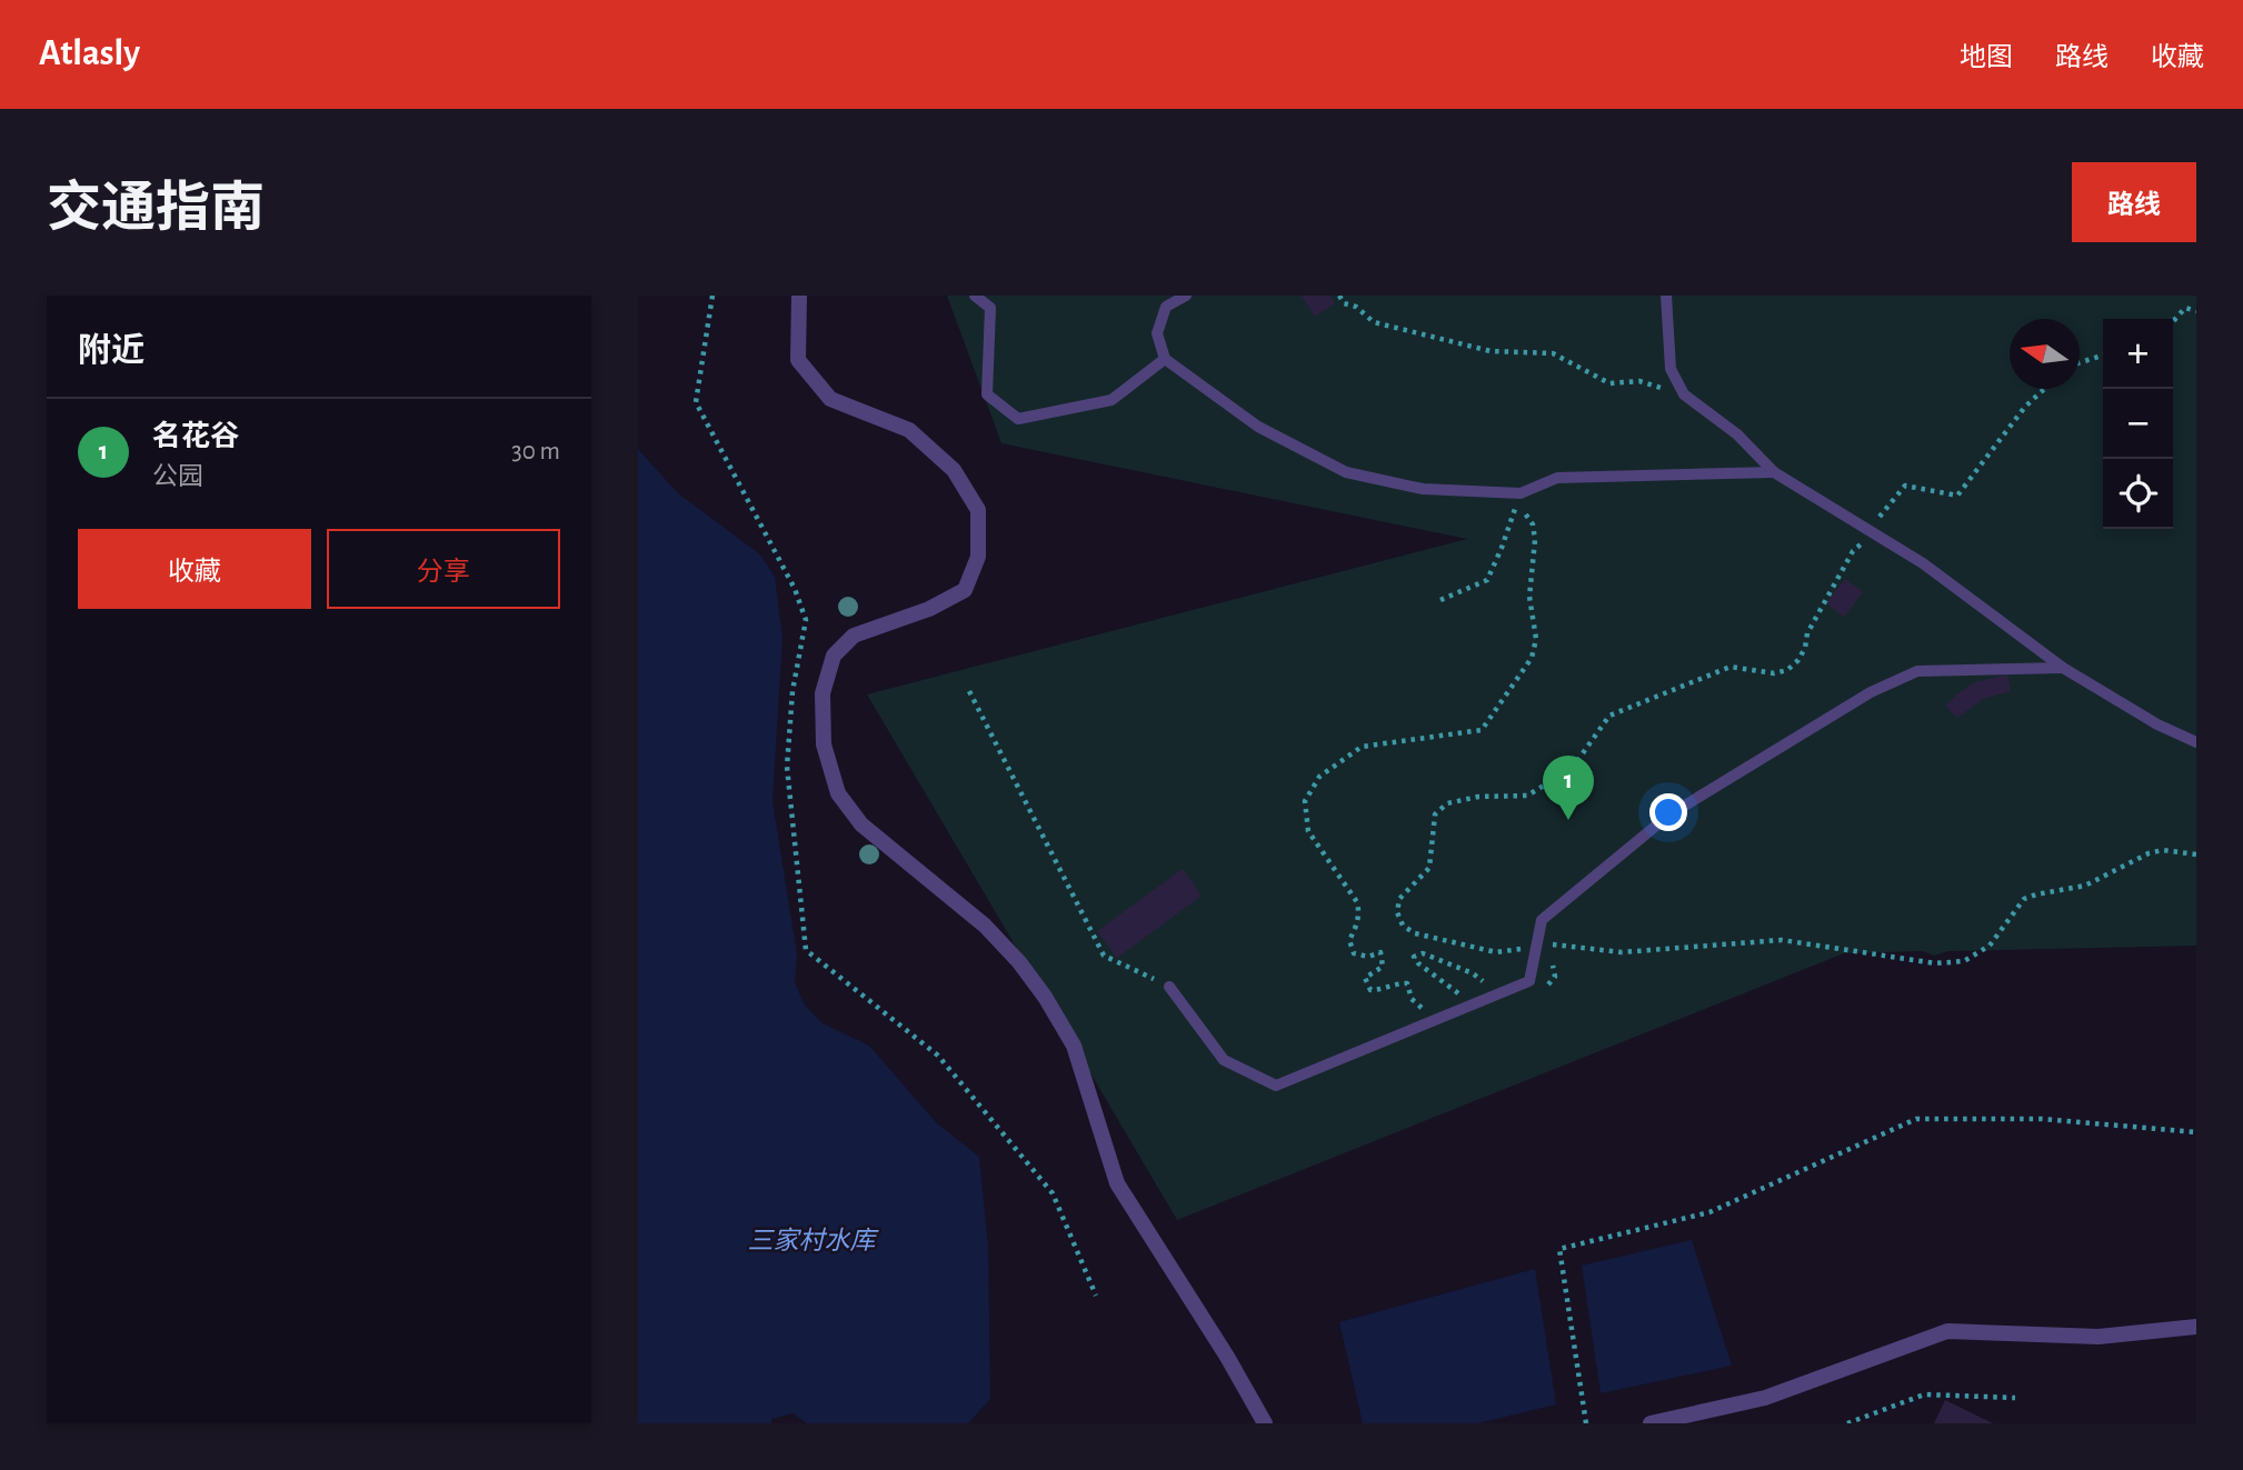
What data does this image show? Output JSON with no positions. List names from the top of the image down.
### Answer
{
  "water": ["三家村水库"],
  "north": "left",
  "page": {
    "header": "Atlasly",
    "nav": ["地图", "路线", "收藏"],
    "title": "交通指南",
    "buttons": [
      "路线",
      ["收藏", "分享"]
    ],
    "heading": "附近",
    "map_buttons": ["+", "−"],
    "list": [
      {
        "mark": "1",
        "name": "名花谷",
        "note": "公园",
        "value": "30 m"
      }
    ],
    "pins": "1"
  }
}
